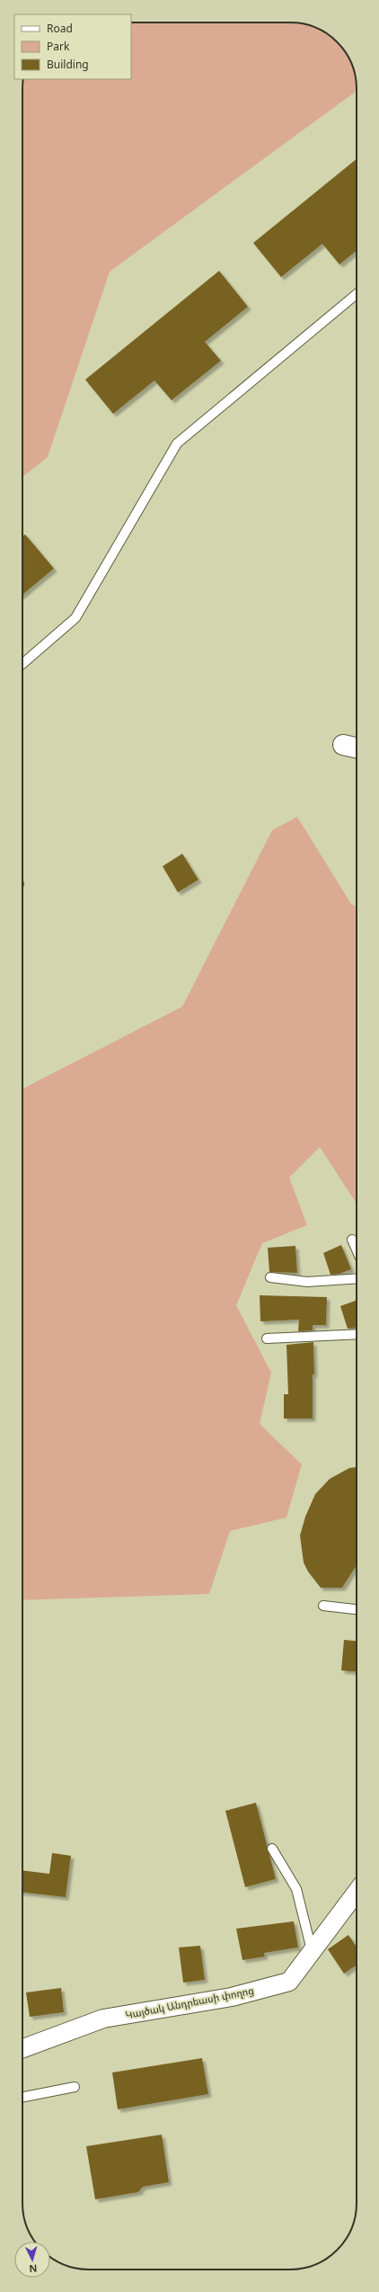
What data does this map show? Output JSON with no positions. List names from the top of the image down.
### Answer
{
  "streets": {
    "street": ["Կայծակ Անդրեասի փողոց"]
  },
  "legend": ["Road", "Park", "Building"],
  "north": "bottom"
}
